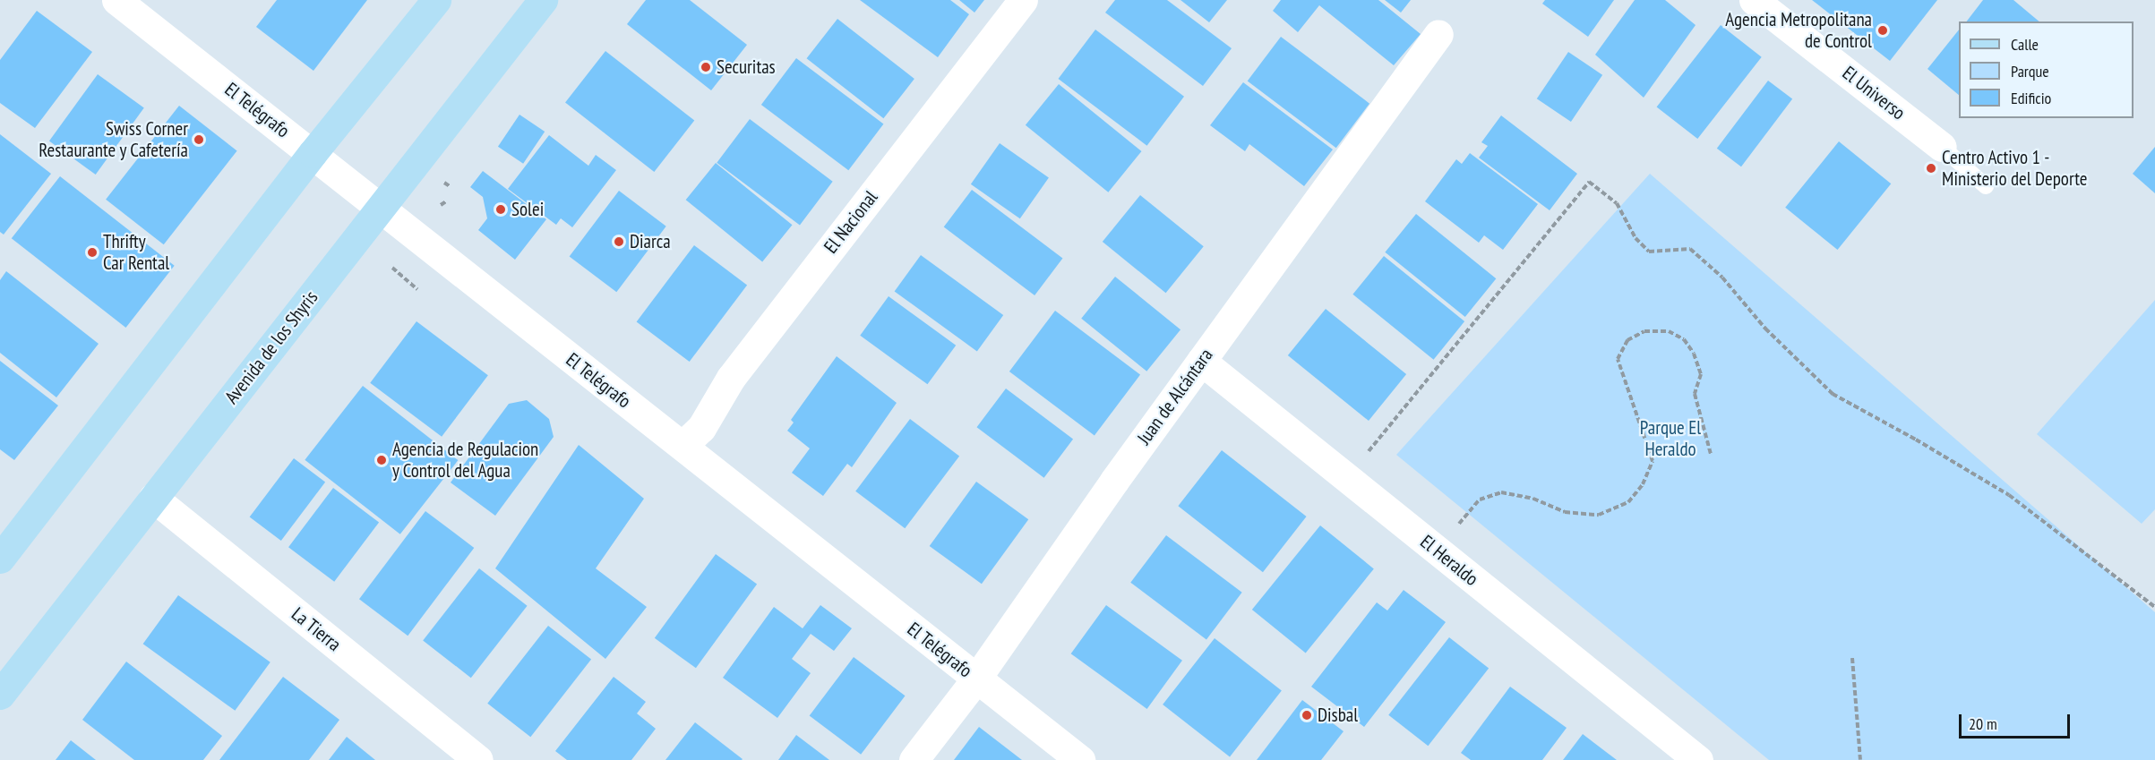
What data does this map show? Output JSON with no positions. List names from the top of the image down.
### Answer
{
  "streets": {
    "main road": ["Avenida de los Shyris"],
    "street": [
      "El Universo",
      "El Telégrafo",
      "El Nacional",
      "Juan de Alcántara",
      "El Heraldo",
      "La Tierra"
    ]
  },
  "crossings": [
    ["El Telégrafo", "El Nacional"],
    ["El Telégrafo", "Avenida de los Shyris"],
    ["El Telégrafo", "Juan de Alcántara"],
    ["Avenida de los Shyris", "La Tierra"],
    ["Juan de Alcántara", "El Heraldo"]
  ],
  "parks": ["Parque El Heraldo"],
  "places": [
    "Agencia Metropolitana de Control",
    "Securitas",
    "Swiss Corner Restaurante y Cafetería",
    "Centro Activo 1 - Ministerio del Deporte",
    "Solei",
    "Diarca",
    "Thrifty Car Rental",
    "Agencia de Regulacion y Control del Agua",
    "Disbal"
  ],
  "legend": ["Calle", "Parque", "Edificio"],
  "scale_bar": "20 m"
}
